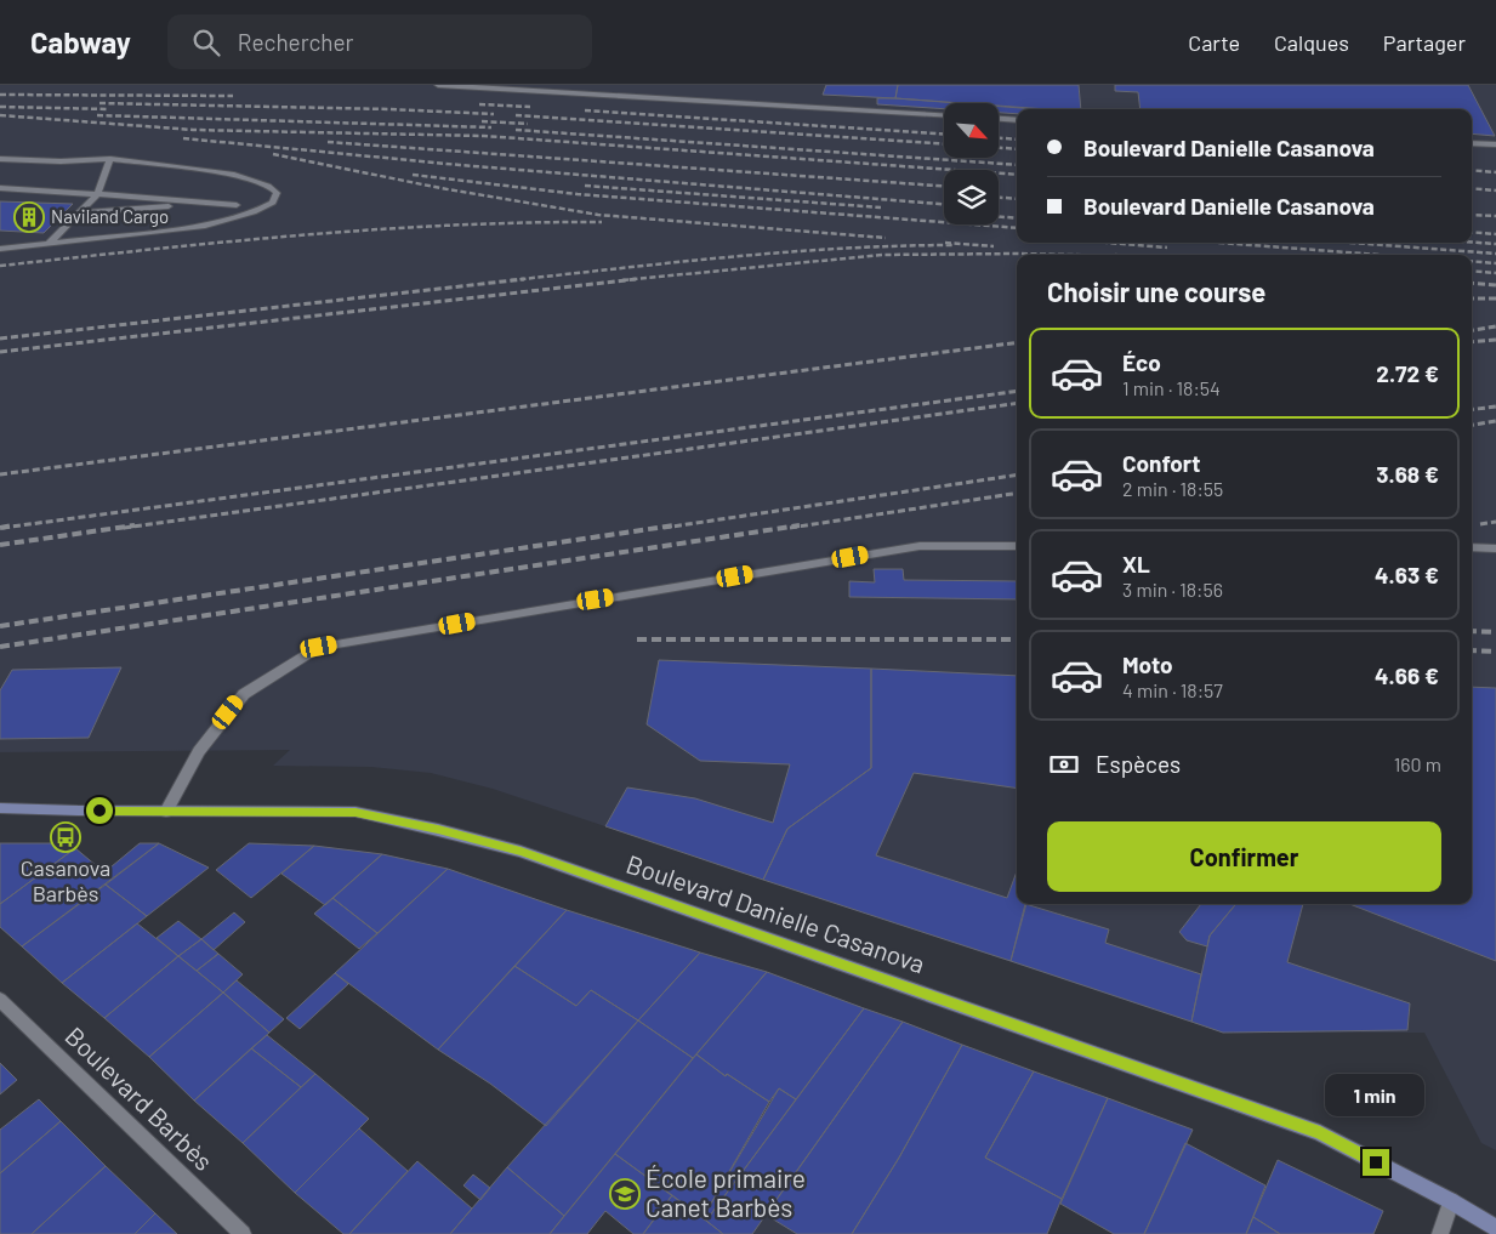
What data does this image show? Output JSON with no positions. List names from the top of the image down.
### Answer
{
  "streets": {
    "street": ["Boulevard Danielle Casanova", "Boulevard Barbès"]
  },
  "places": {
    "building": ["Naviland Cargo"],
    "bus stop": ["Casanova Barbès"],
    "school or university": ["École primaire Canet Barbès"]
  },
  "north": "bottom right",
  "page": {
    "header": "Cabway",
    "search": "Rechercher",
    "nav": ["Carte", "Calques", "Partager"],
    "banner": ["Boulevard Danielle Casanova", "Boulevard Danielle Casanova"],
    "heading": "Choisir une course",
    "list": [
      {
        "name": "Éco",
        "note": "1 min · 18:54",
        "value": "2.72 €"
      },
      {
        "name": "Confort",
        "note": "2 min · 18:55",
        "value": "3.68 €"
      },
      {
        "name": "XL",
        "note": "3 min · 18:56",
        "value": "4.63 €"
      },
      {
        "name": "Moto",
        "note": "4 min · 18:57",
        "value": "4.66 €"
      }
    ],
    "pay": ["Espèces", "160 m"],
    "buttons": "Confirmer",
    "bubble": "1 min"
  }
}
